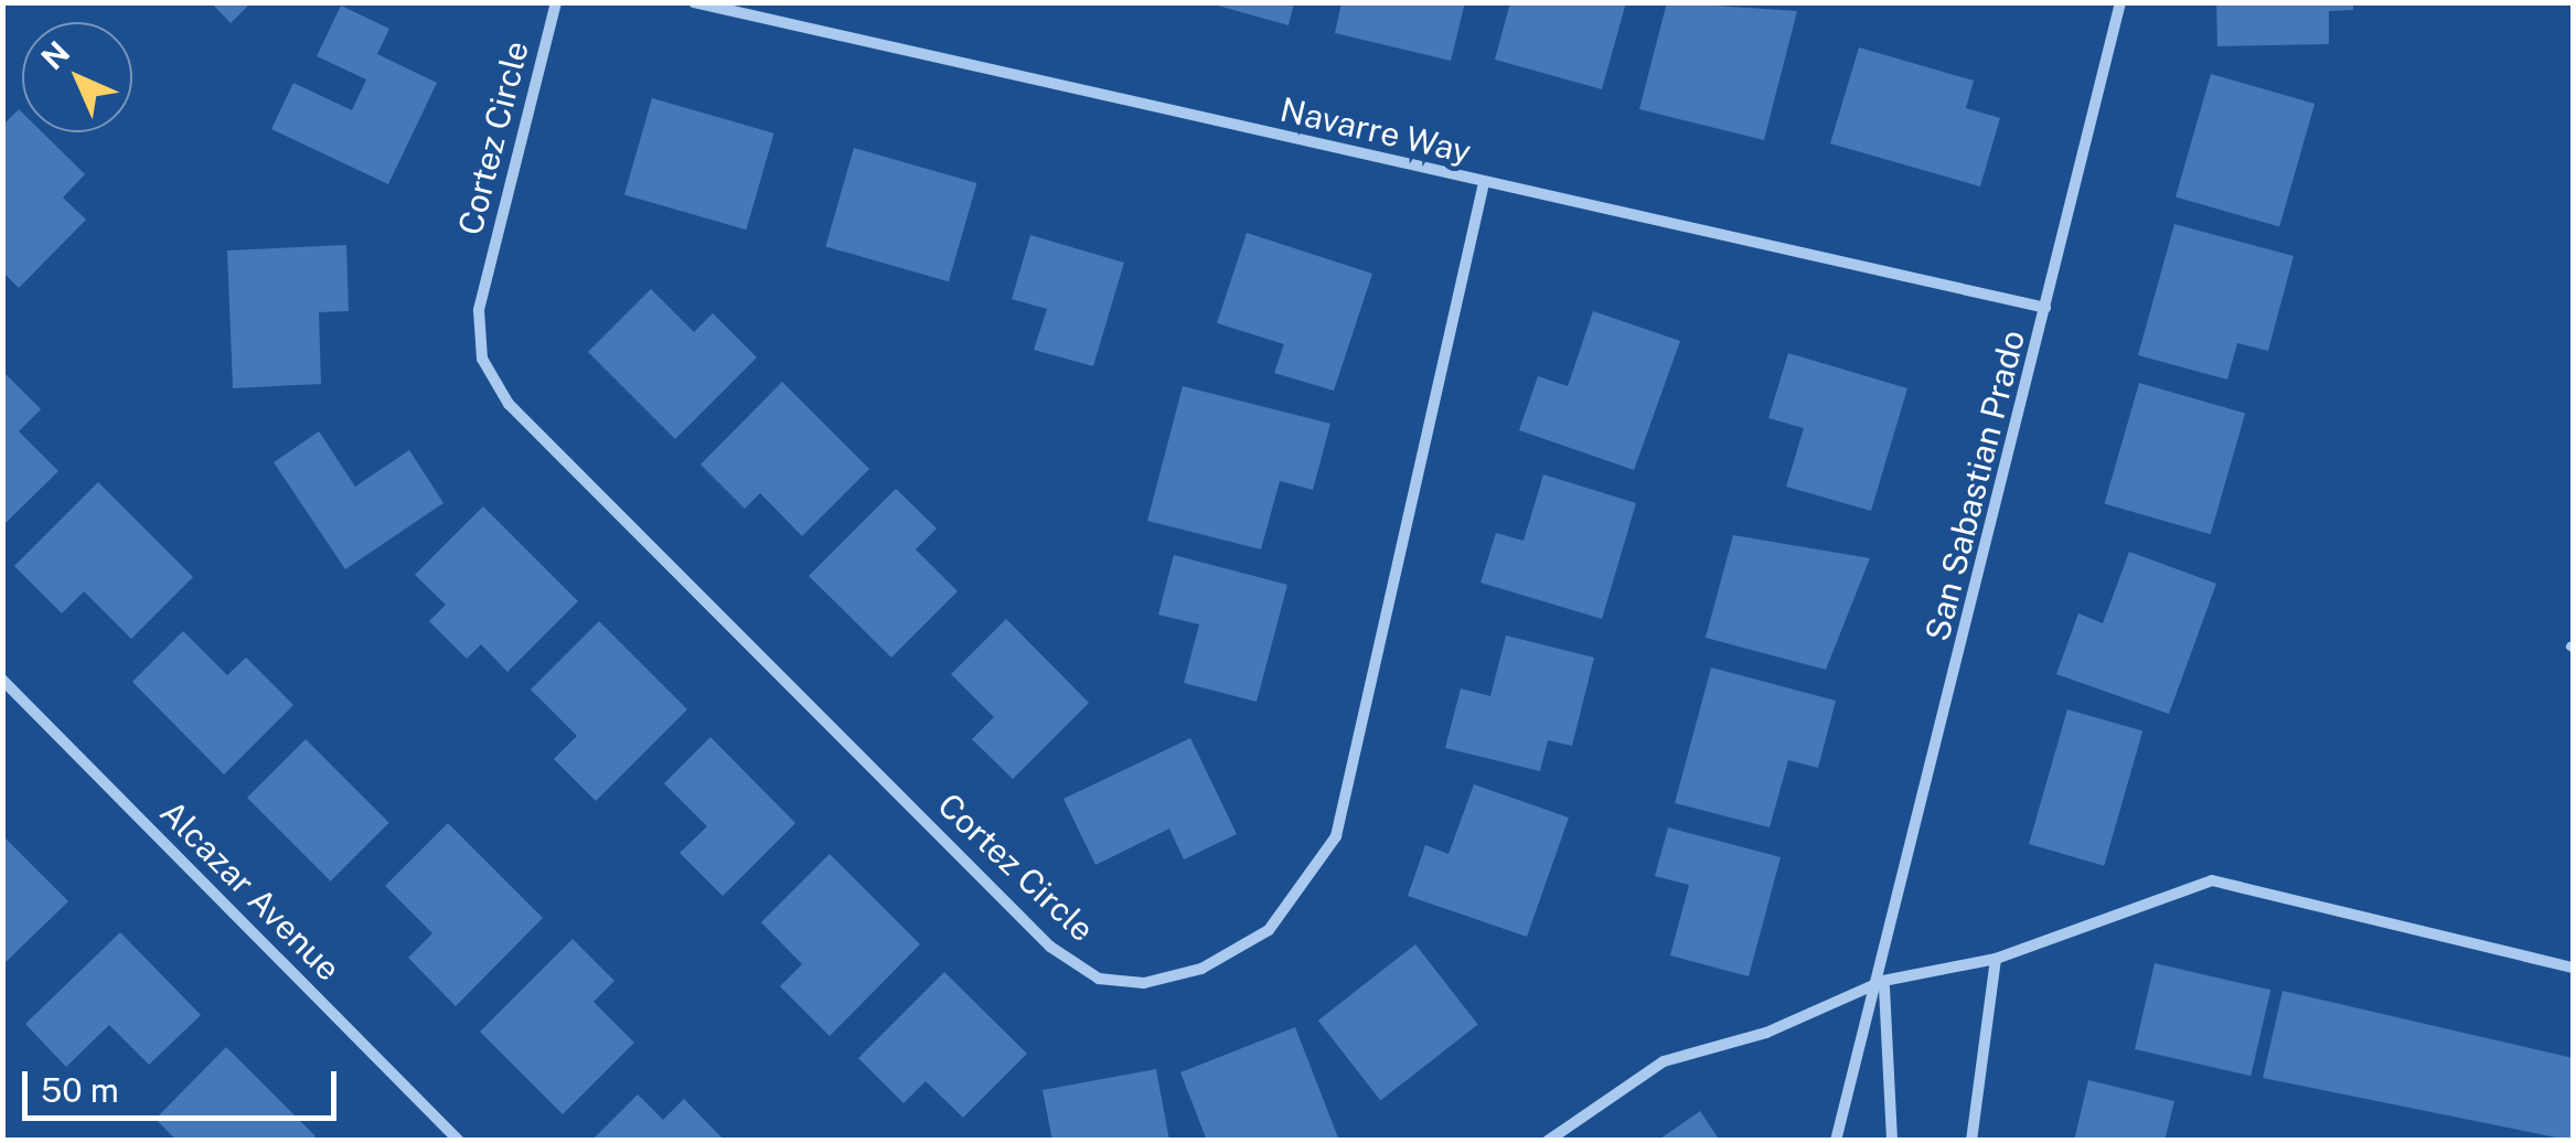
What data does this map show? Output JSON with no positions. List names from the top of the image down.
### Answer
{
  "streets": {
    "street": [
      "Navarre Way",
      "Cortez Circle",
      "San Sabastian Prado",
      "Alcazar Avenue"
    ]
  },
  "crossings": [
    ["Navarre Way", "Cortez Circle"],
    ["Navarre Way", "San Sabastian Prado"]
  ],
  "scale_bar": "50 m",
  "north": "top left"
}
